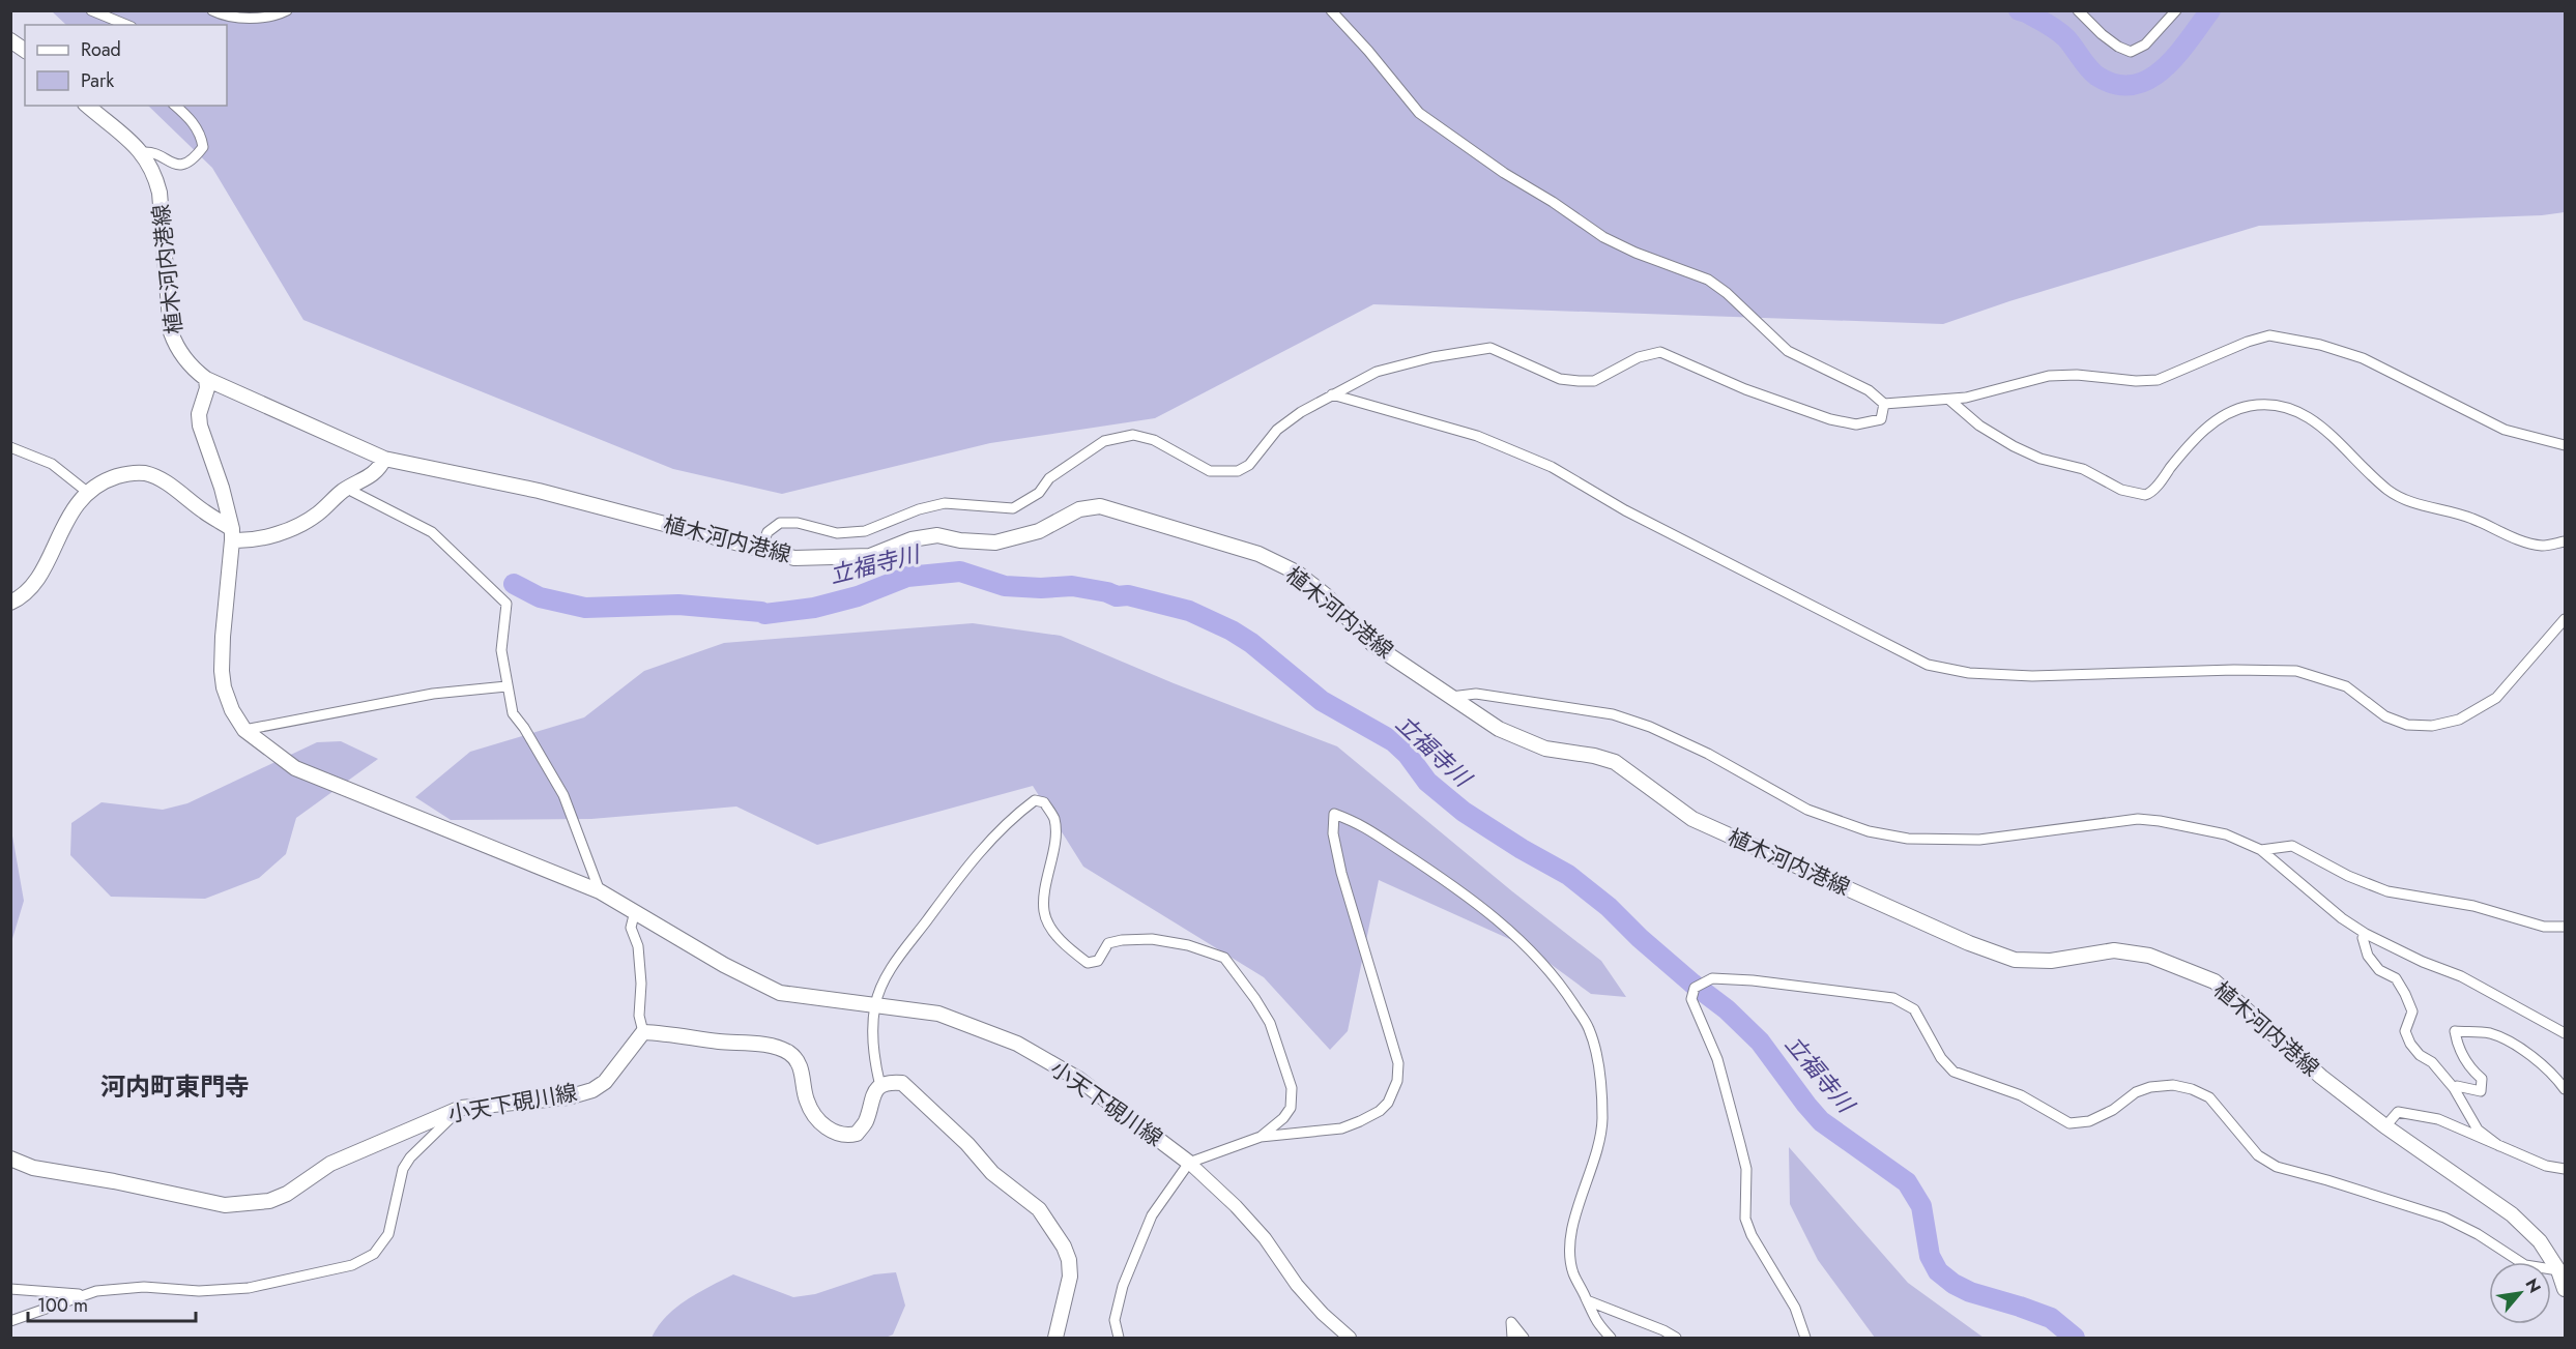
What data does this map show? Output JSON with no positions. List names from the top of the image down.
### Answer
{
  "streets": {
    "main road": ["植木河内港線", "小天下硯川線"]
  },
  "crossings": [
    ["植木河内港線", "小天下硯川線"]
  ],
  "districts": ["河内町東門寺"],
  "water": ["立福寺川"],
  "legend": ["Road", "Park"],
  "scale_bar": "100 m",
  "north": "top right"
}
